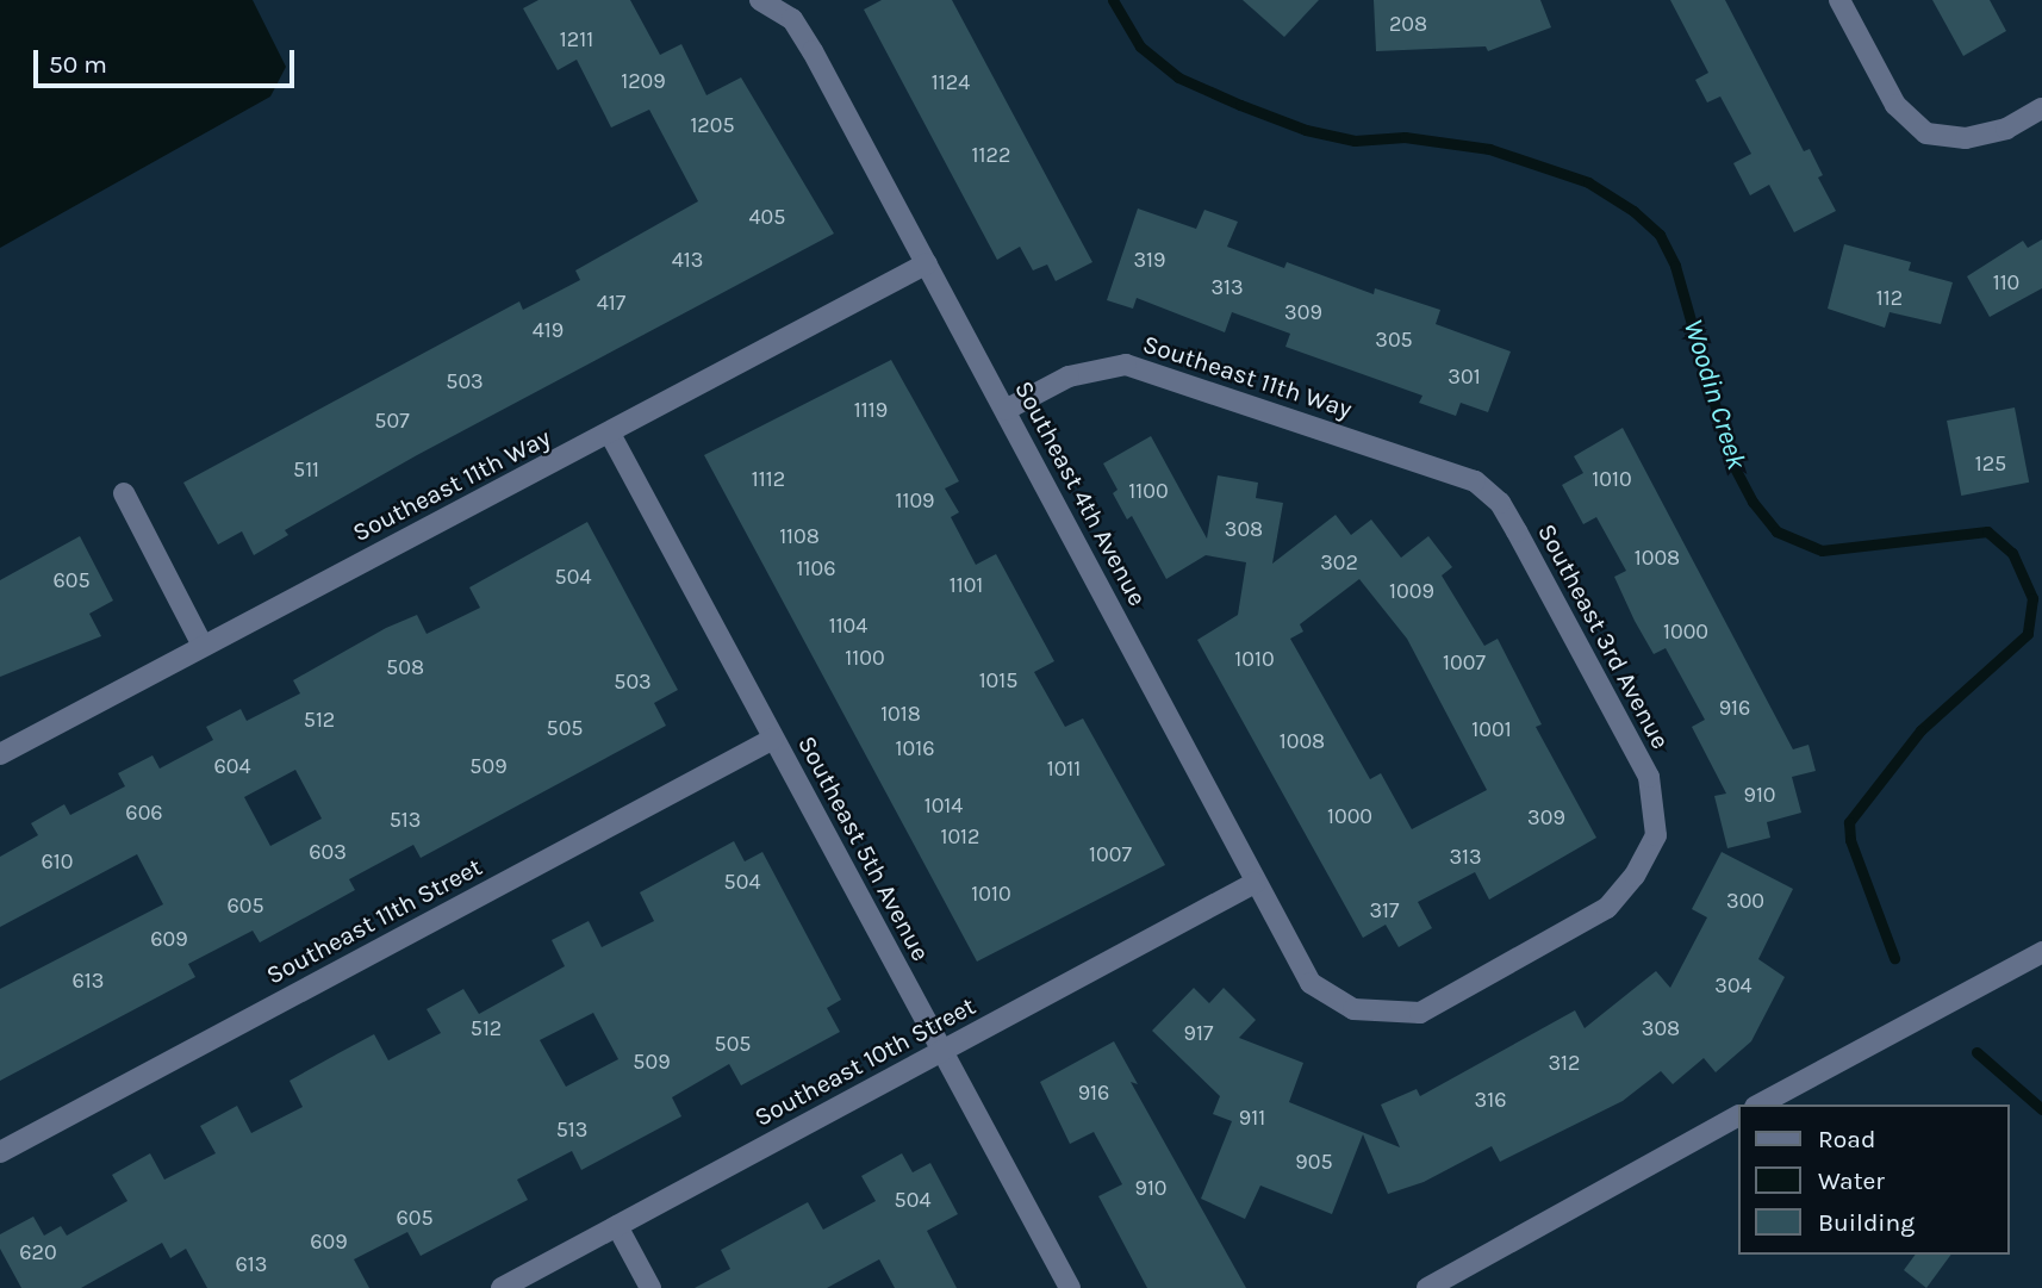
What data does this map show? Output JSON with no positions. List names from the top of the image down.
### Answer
{
  "streets": {
    "street": [
      "Southeast 11th Way",
      "Southeast 4th Avenue",
      "Southeast 3rd Avenue",
      "Southeast 5th Avenue",
      "Southeast 11th Street",
      "Southeast 10th Street"
    ]
  },
  "crossings": [
    ["Southeast 11th Way", "Southeast 4th Avenue"],
    ["Southeast 11th Way", "Southeast 3rd Avenue"],
    ["Southeast 11th Way", "Southeast 5th Avenue"],
    ["Southeast 4th Avenue", "Southeast 3rd Avenue"],
    ["Southeast 4th Avenue", "Southeast 10th Street"],
    ["Southeast 5th Avenue", "Southeast 11th Street"],
    ["Southeast 5th Avenue", "Southeast 10th Street"]
  ],
  "water": ["Woodin Creek"],
  "house_numbers": [
    "208",
    "1211",
    "1209",
    "1124",
    "1205",
    "1122",
    "405",
    "413",
    "319",
    "110",
    "313",
    "112",
    "417",
    "309",
    "419",
    "305",
    "301",
    "503",
    "1119",
    "507",
    "125",
    "511",
    "1112",
    "1010",
    "1100",
    "1109",
    "308",
    "1108",
    "1008",
    "302",
    "1106",
    "504",
    "605",
    "1101",
    "1009",
    "1104",
    "1000",
    "1100",
    "1010",
    "1007",
    "508",
    "1015",
    "503",
    "916",
    "1018",
    "512",
    "505",
    "1001",
    "1008",
    "1016",
    "604",
    "509",
    "1011",
    "910",
    "1014",
    "606",
    "1000",
    "309",
    "513",
    "1012",
    "603",
    "1007",
    "313",
    "610",
    "504",
    "1010",
    "300",
    "605",
    "317",
    "609",
    "613",
    "304",
    "512",
    "308",
    "917",
    "505",
    "509",
    "312",
    "916",
    "316",
    "911",
    "513",
    "905",
    "910",
    "504",
    "605",
    "609",
    "620",
    "613"
  ],
  "legend": ["Road", "Water", "Building"],
  "scale_bar": "50 m"
}
